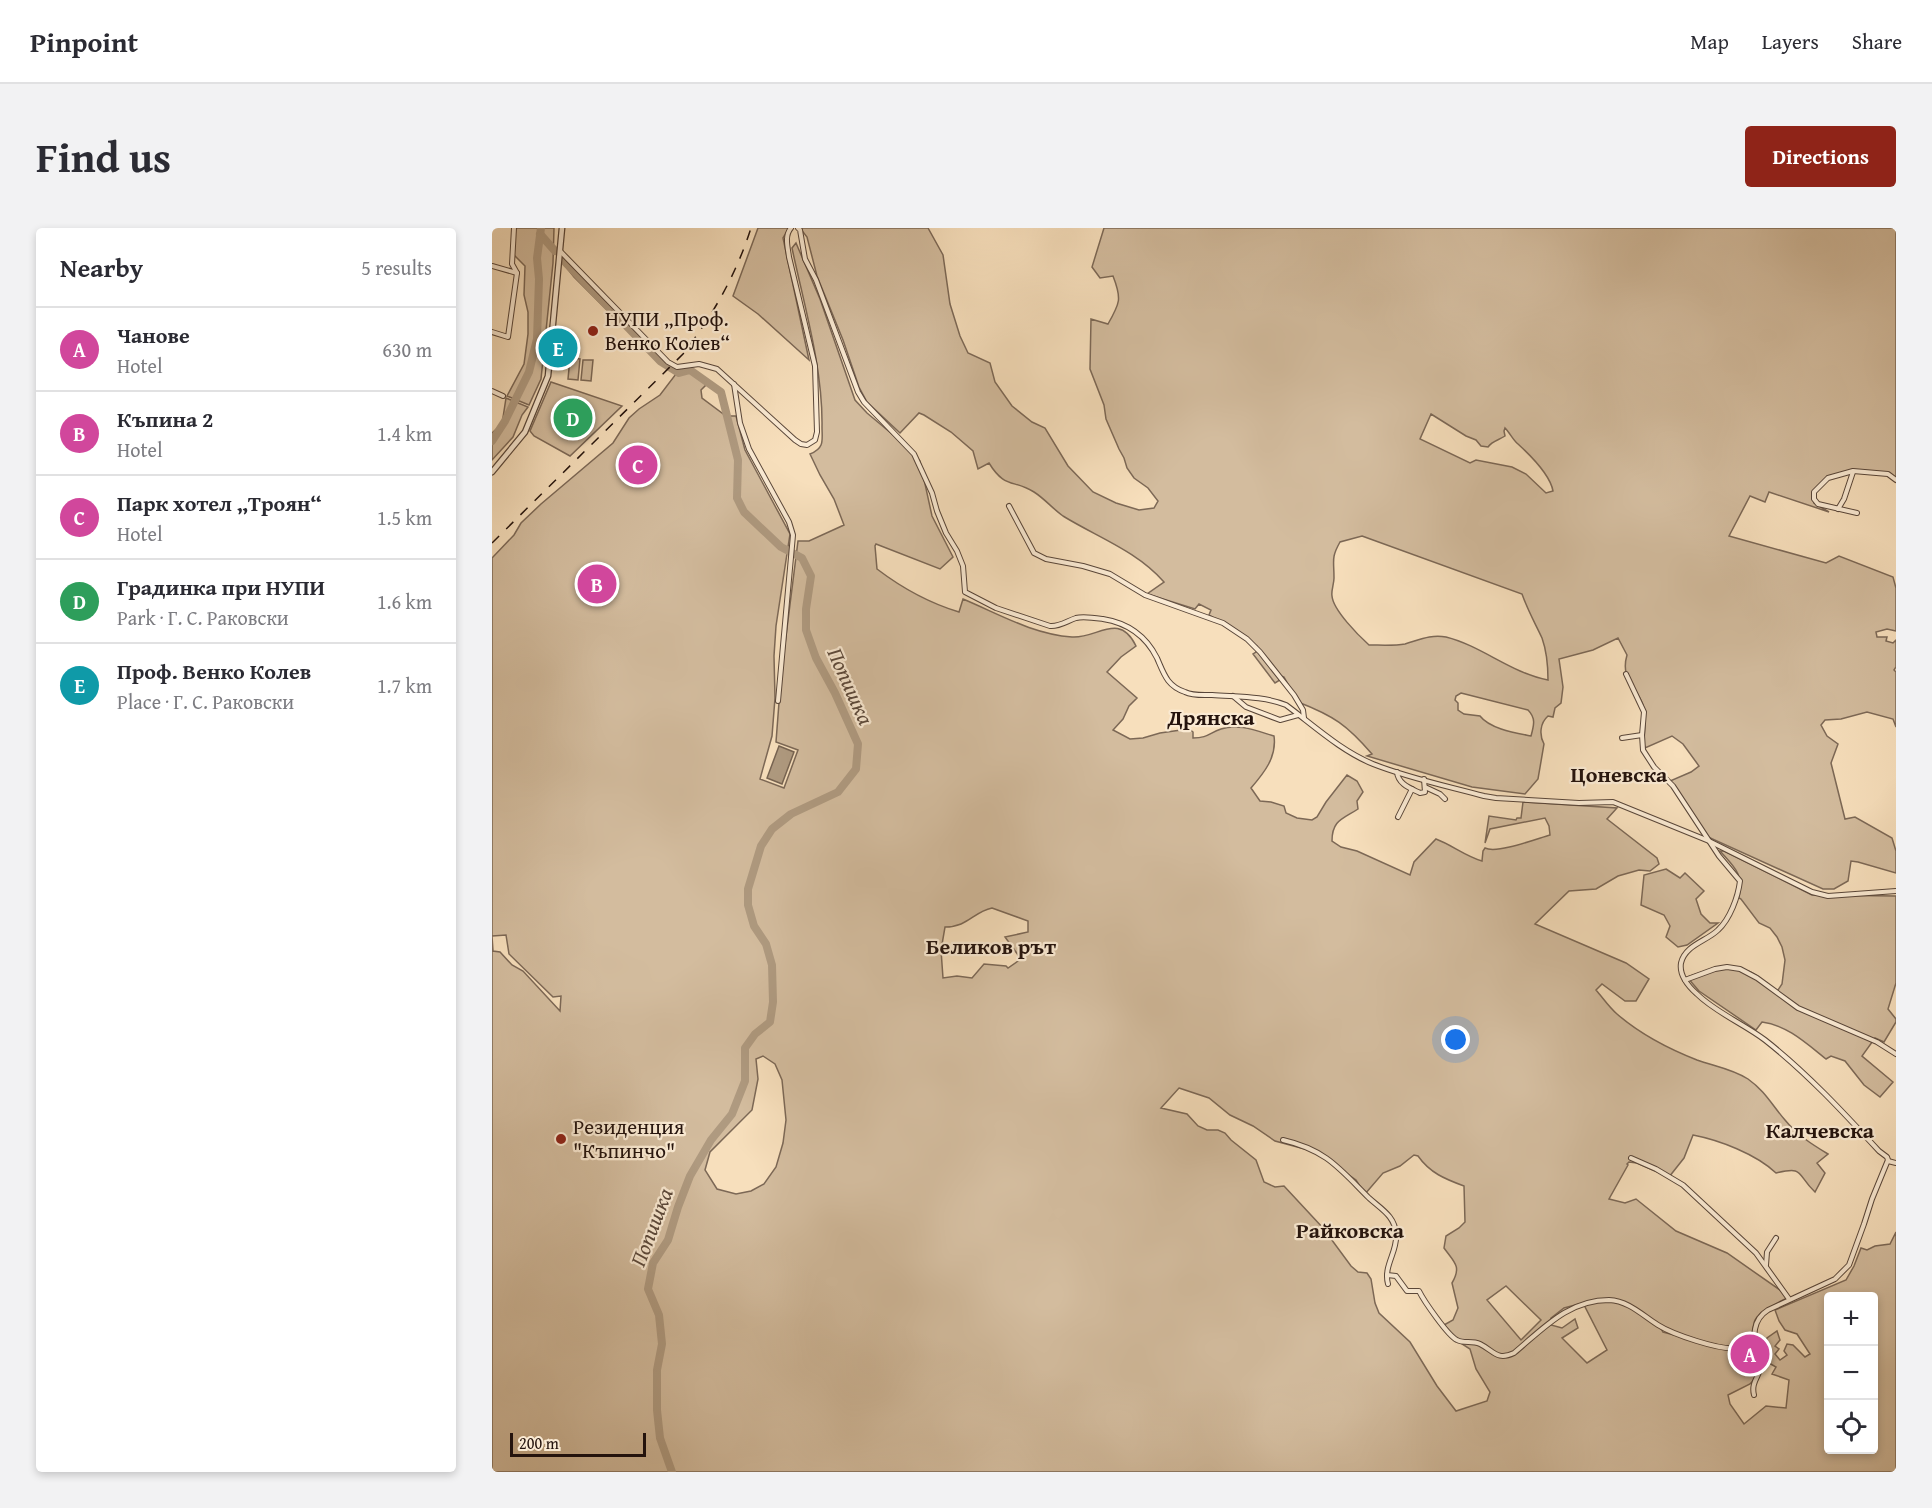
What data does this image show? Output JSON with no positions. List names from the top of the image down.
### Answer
{
  "districts": [
    "Дрянска",
    "Цоневска",
    "Беликов рът",
    "Калчевска",
    "Райковска"
  ],
  "water": ["Попишка"],
  "places": ["НУПИ „Проф. Венко Колев“", "Резиденция \"Къпинчо\""],
  "scale_bar": "200 m",
  "page": {
    "header": "Pinpoint",
    "nav": ["Map", "Layers", "Share"],
    "title": "Find us",
    "buttons": "Directions",
    "heading": ["Nearby", "5 results"],
    "list": [
      {
        "mark": "A",
        "name": "Чанове",
        "note": "Hotel",
        "value": "630 m"
      },
      {
        "mark": "B",
        "name": "Къпина 2",
        "note": "Hotel",
        "value": "1.4 km"
      },
      {
        "mark": "C",
        "name": "Парк хотел „Троян“",
        "note": "Hotel",
        "value": "1.5 km"
      },
      {
        "mark": "D",
        "name": "Градинка при НУПИ",
        "note": "Park · Г. С. Раковски",
        "value": "1.6 km"
      },
      {
        "mark": "E",
        "name": "Проф. Венко Колев",
        "note": "Place · Г. С. Раковски",
        "value": "1.7 km"
      }
    ],
    "pins": [
      "E",
      "D",
      "C",
      "B",
      "A"
    ],
    "map_buttons": ["+", "−"],
    "scale": "200 m"
  }
}
